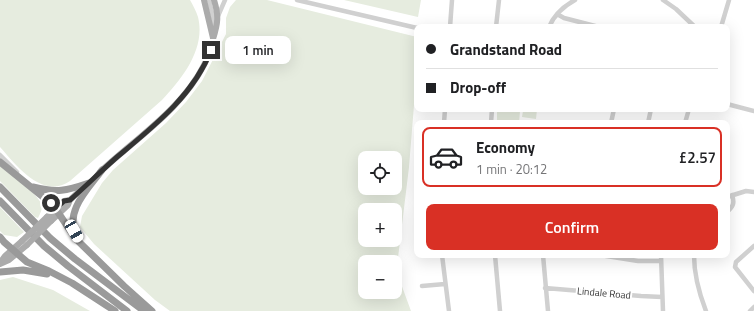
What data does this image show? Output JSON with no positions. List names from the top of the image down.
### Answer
{
  "streets": {
    "street": ["Lindale Road"]
  },
  "page": {
    "banner": ["Grandstand Road", "Drop-off"],
    "bubble": "1 min",
    "list": [
      {
        "name": "Economy",
        "note": "1 min · 20:12",
        "value": "£2.57"
      }
    ],
    "map_buttons": ["+", "−"],
    "buttons": "Confirm"
  }
}
